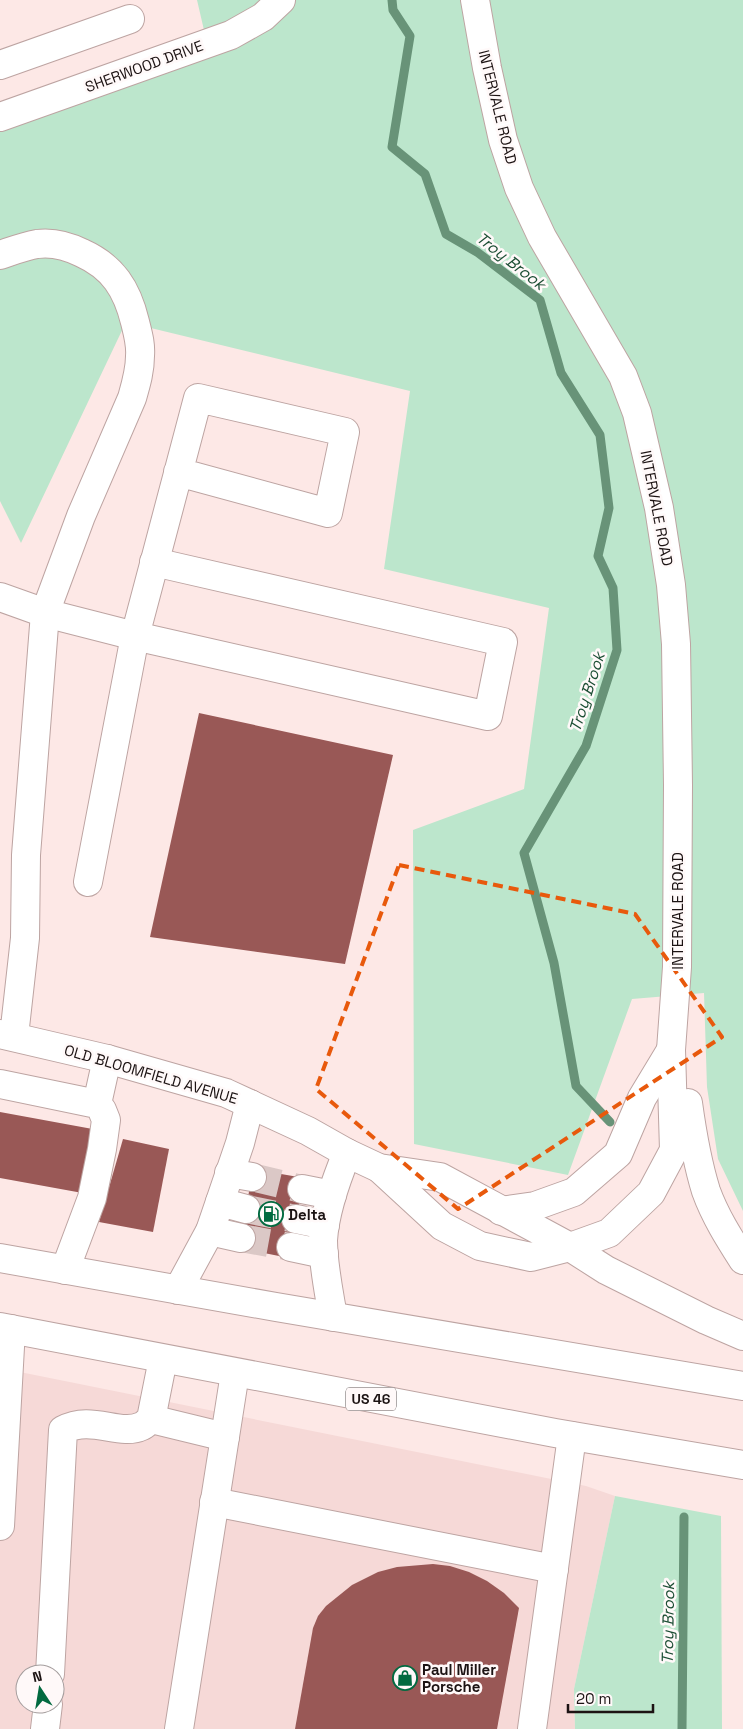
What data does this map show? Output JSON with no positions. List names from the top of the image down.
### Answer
{
  "streets": {
    "main road": [
      "SHERWOOD DRIVE",
      "INTERVALE ROAD",
      "OLD BLOOMFIELD AVENUE",
      "US 46"
    ]
  },
  "crossings": [
    ["INTERVALE ROAD", "OLD BLOOMFIELD AVENUE"]
  ],
  "water": ["Troy Brook"],
  "places": {
    "fuel station": ["Delta"],
    "shop": ["Paul Miller Porsche"]
  },
  "scale_bar": "20 m",
  "north": "top"
}
